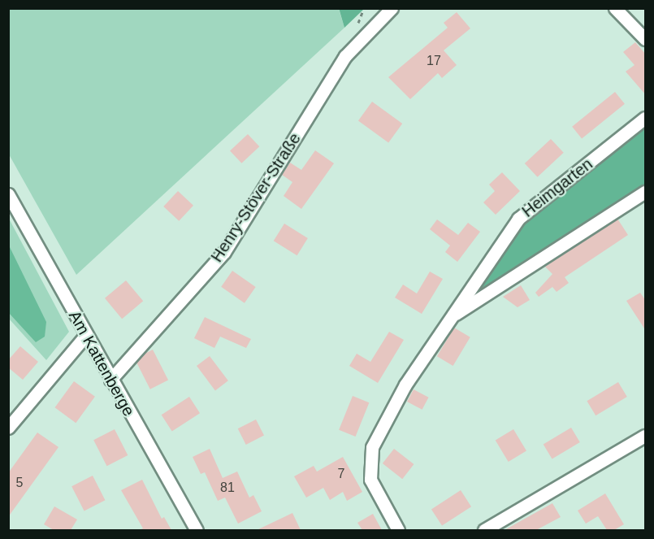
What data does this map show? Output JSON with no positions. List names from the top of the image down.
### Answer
{
  "streets": {
    "street": ["Heimgarten", "Henry-Stöver-Straße", "Am Kattenberge"]
  },
  "crossings": [
    ["Henry-Stöver-Straße", "Am Kattenberge"]
  ],
  "house_numbers": [
    "17",
    "7",
    "5",
    "81"
  ]
}
